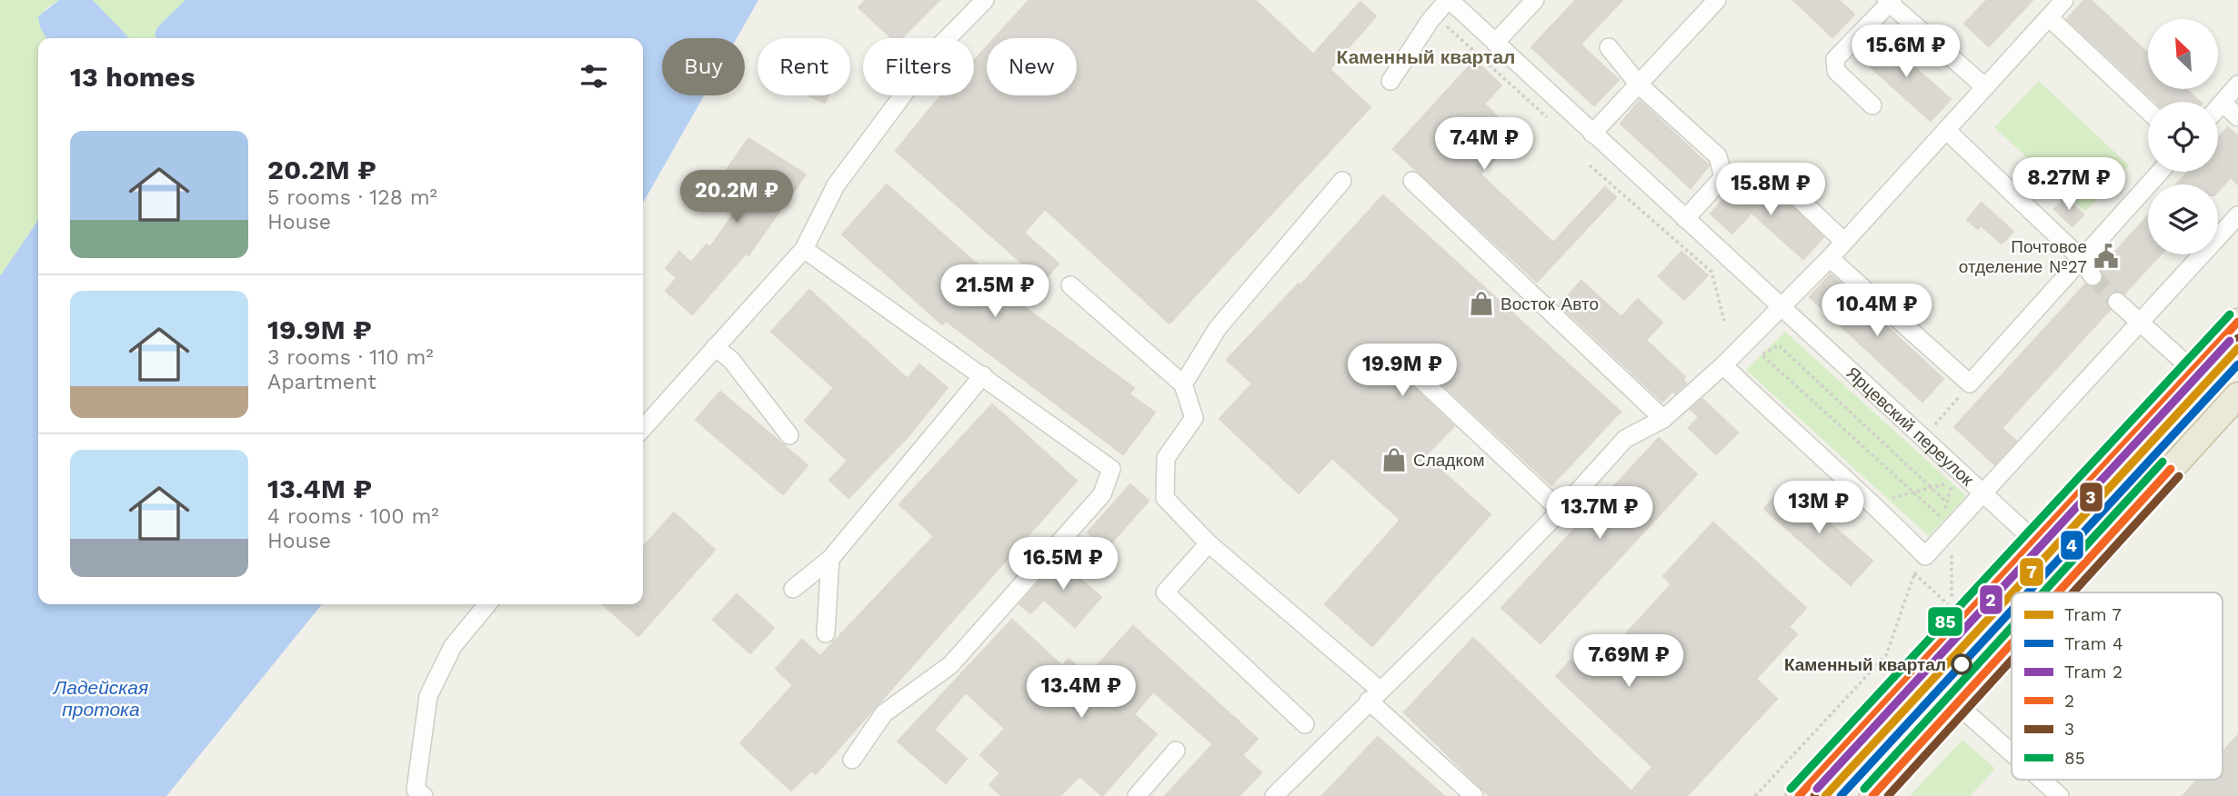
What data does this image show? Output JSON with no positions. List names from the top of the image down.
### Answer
{
  "streets": {
    "street": ["Ярцевский переулок"]
  },
  "districts": ["Каменный квартал"],
  "water": ["Ладейская протока"],
  "places": {
    "public building": ["Почтовое отделение №27"],
    "shop": ["Восток Авто", "Сладком"],
    "other": ["Каменный квартал"]
  },
  "lines": [
    "transit line 85",
    "transit line 2",
    "transit line 3",
    "tram line 2",
    "tram line 7",
    "tram line 4"
  ],
  "legend": [
    "Tram 7",
    "Tram 4",
    "Tram 2",
    "2",
    "3",
    "85"
  ],
  "north": "top left",
  "page": {
    "price": [
      "15.6M ₽",
      "7.4M ₽",
      "8.27M ₽",
      "15.8M ₽",
      "20.2M ₽",
      "21.5M ₽",
      "10.4M ₽",
      "19.9M ₽",
      "13M ₽",
      "13.7M ₽",
      "16.5M ₽",
      "7.69M ₽",
      "13.4M ₽"
    ],
    "chip": [
      "Buy",
      "Rent",
      "Filters",
      "New"
    ],
    "heading": "13 homes",
    "list": [
      {
        "name": "20.2M ₽",
        "note": "5 rooms · 128 m² · House"
      },
      {
        "name": "19.9M ₽",
        "note": "3 rooms · 110 m² · Apartment"
      },
      {
        "name": "13.4M ₽",
        "note": "4 rooms · 100 m² · House"
      }
    ]
  }
}
